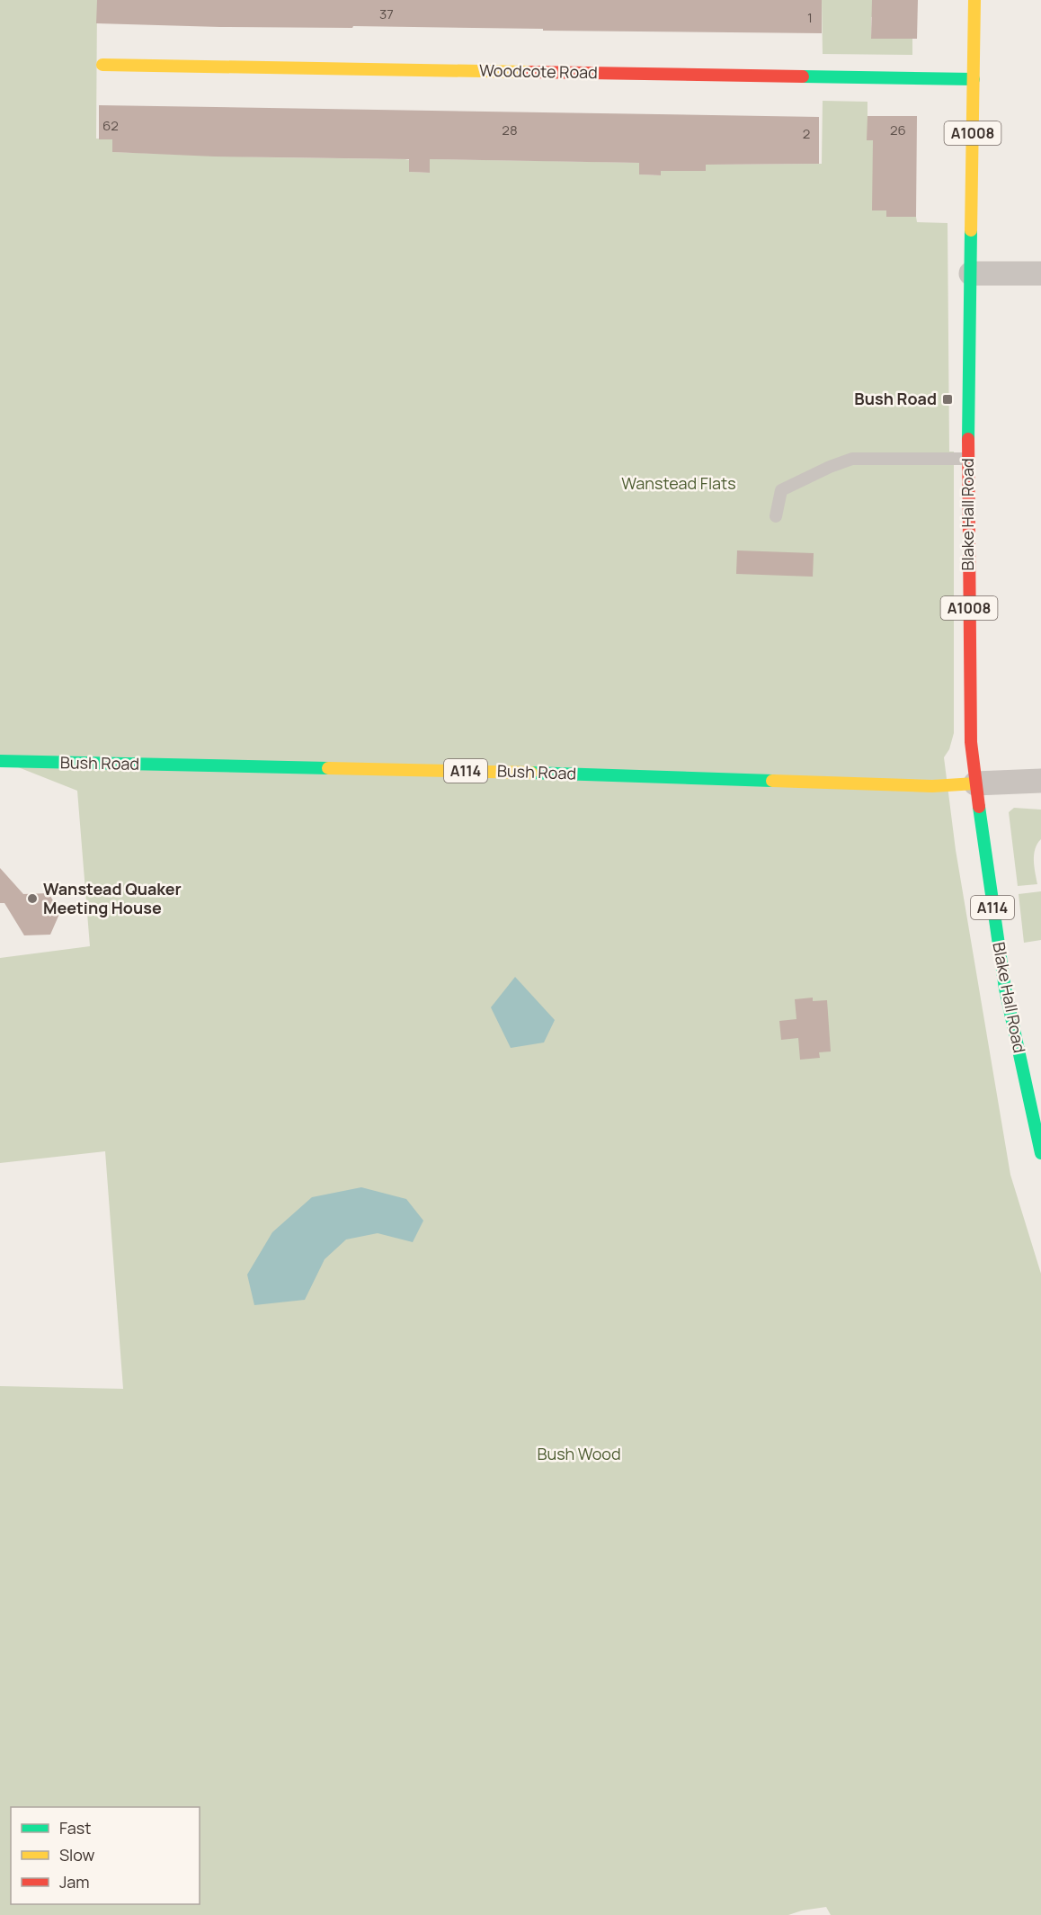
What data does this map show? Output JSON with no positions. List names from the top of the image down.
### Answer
{
  "streets": {
    "main road": [
      "Woodcote Road",
      "A1008",
      "Blake Hall Road",
      "Bush Road",
      "A114"
    ]
  },
  "crossings": [
    ["Woodcote Road", "Blake Hall Road"],
    ["Blake Hall Road", "Bush Road"]
  ],
  "parks": ["Wanstead Flats", "Bush Wood"],
  "places": {
    "transit": ["Bush Road"],
    "other": ["Wanstead Quaker Meeting House"]
  },
  "house_numbers": [
    "37",
    "1",
    "62",
    "28",
    "26",
    "2"
  ],
  "legend": ["Fast", "Slow", "Jam"]
}
